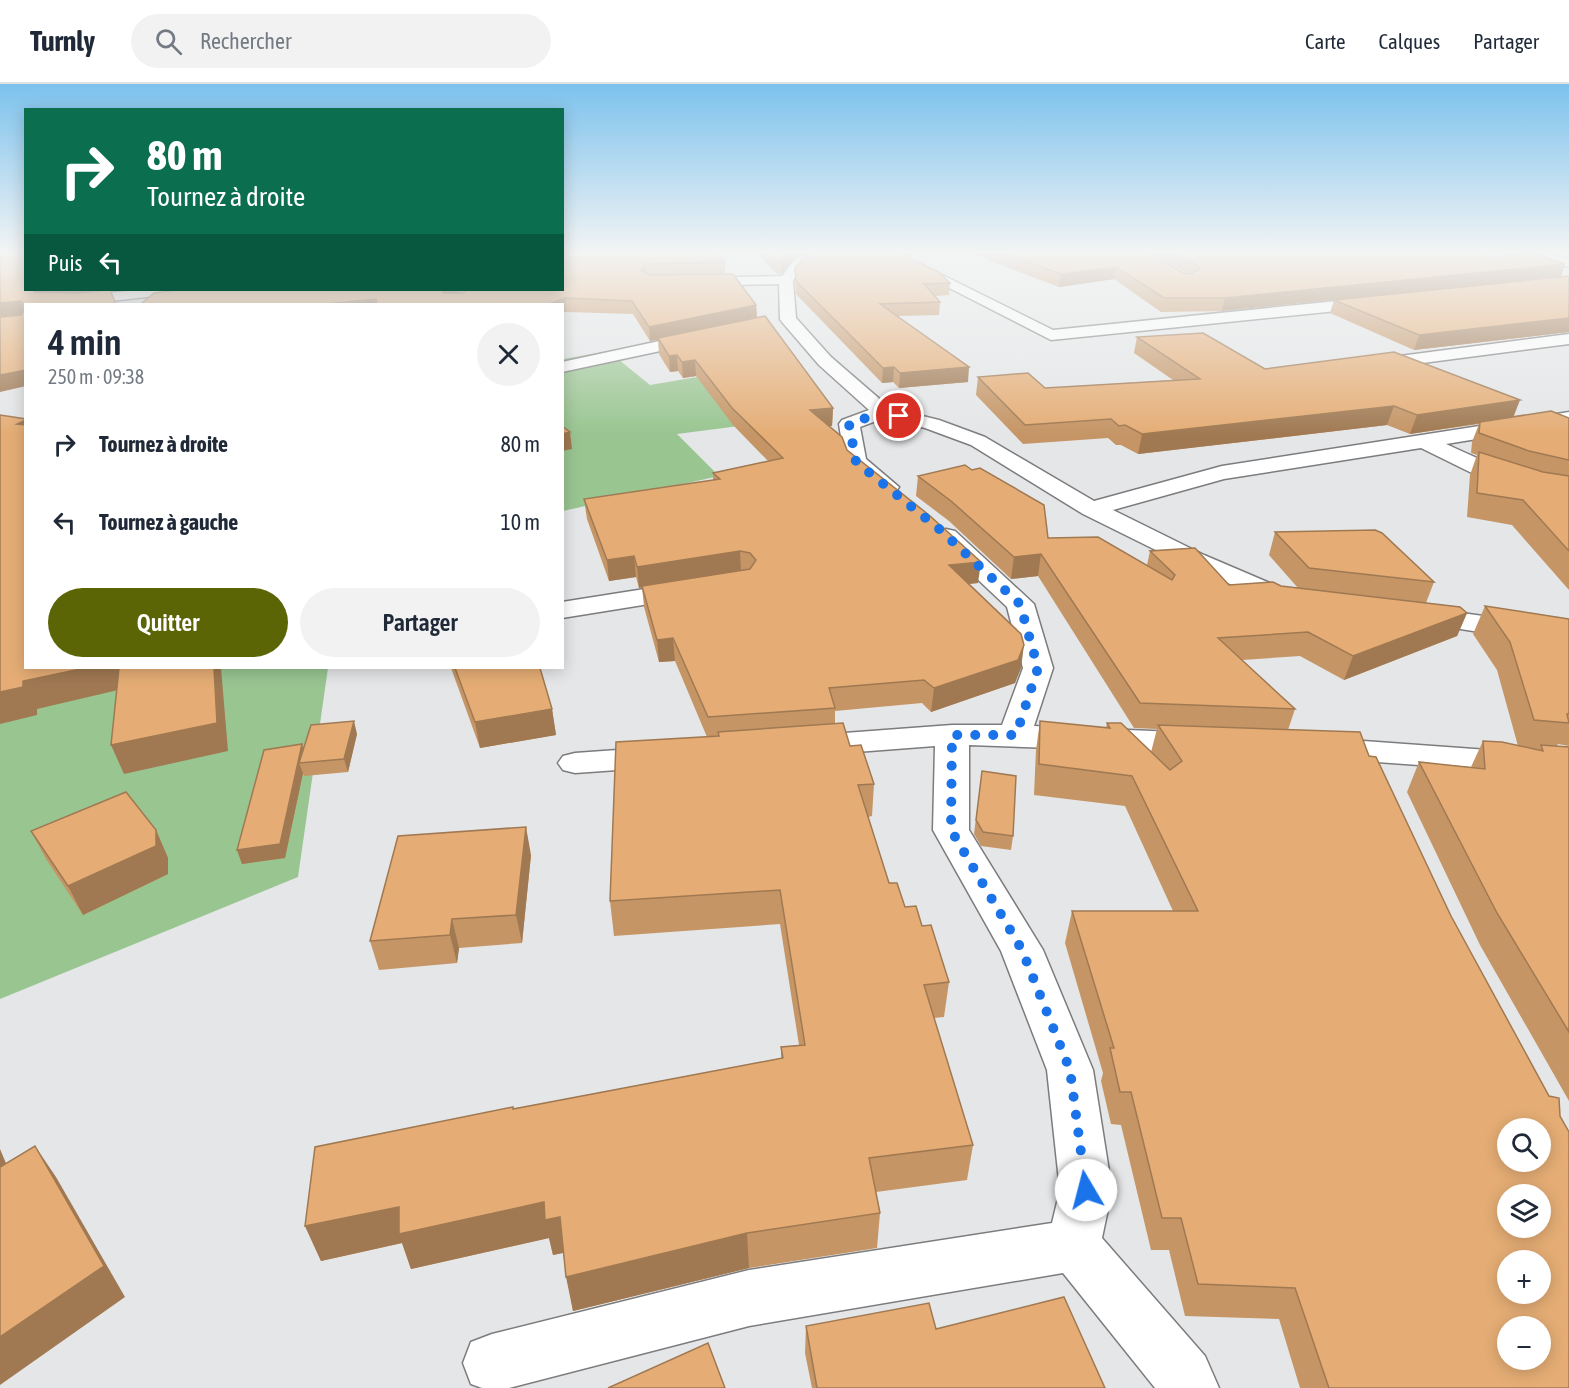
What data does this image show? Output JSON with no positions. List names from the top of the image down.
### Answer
{
  "page": {
    "header": "Turnly",
    "search": "Rechercher",
    "nav": ["Carte", "Calques", "Partager"],
    "turn": ["80 m", "Tournez à droite"],
    "then": "Puis",
    "heading": ["4 min", "250 m · 09:38"],
    "list": [
      {
        "name": "Tournez à droite",
        "value": "80 m"
      },
      {
        "name": "Tournez à gauche",
        "value": "10 m"
      }
    ],
    "buttons": ["Quitter", "Partager"],
    "map_buttons": ["+", "−"]
  }
}
